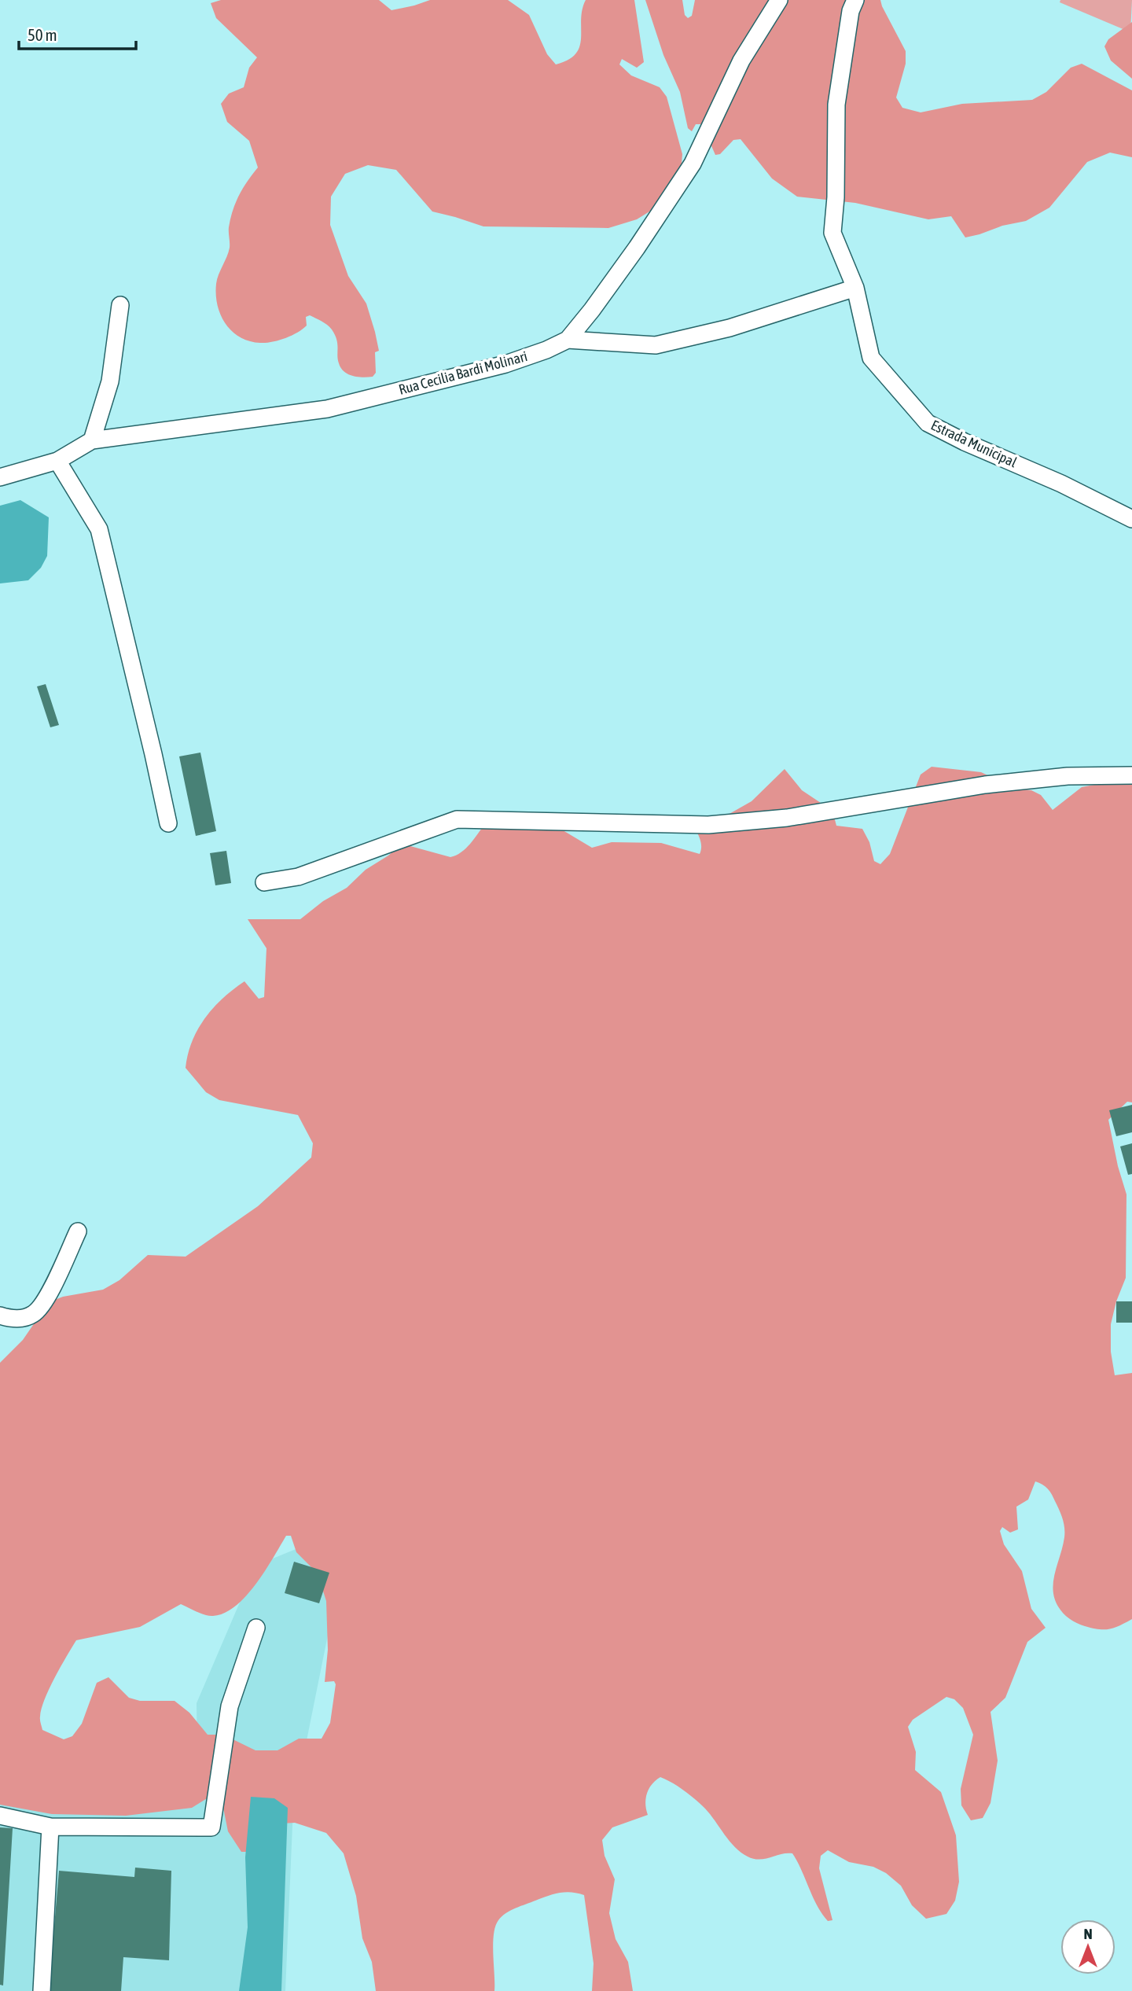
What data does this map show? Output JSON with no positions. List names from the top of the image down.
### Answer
{
  "streets": {
    "street": ["Rua Cecilia Bardi Molinari", "Estrada Municipal"]
  },
  "scale_bar": "50 m",
  "north": "top"
}
